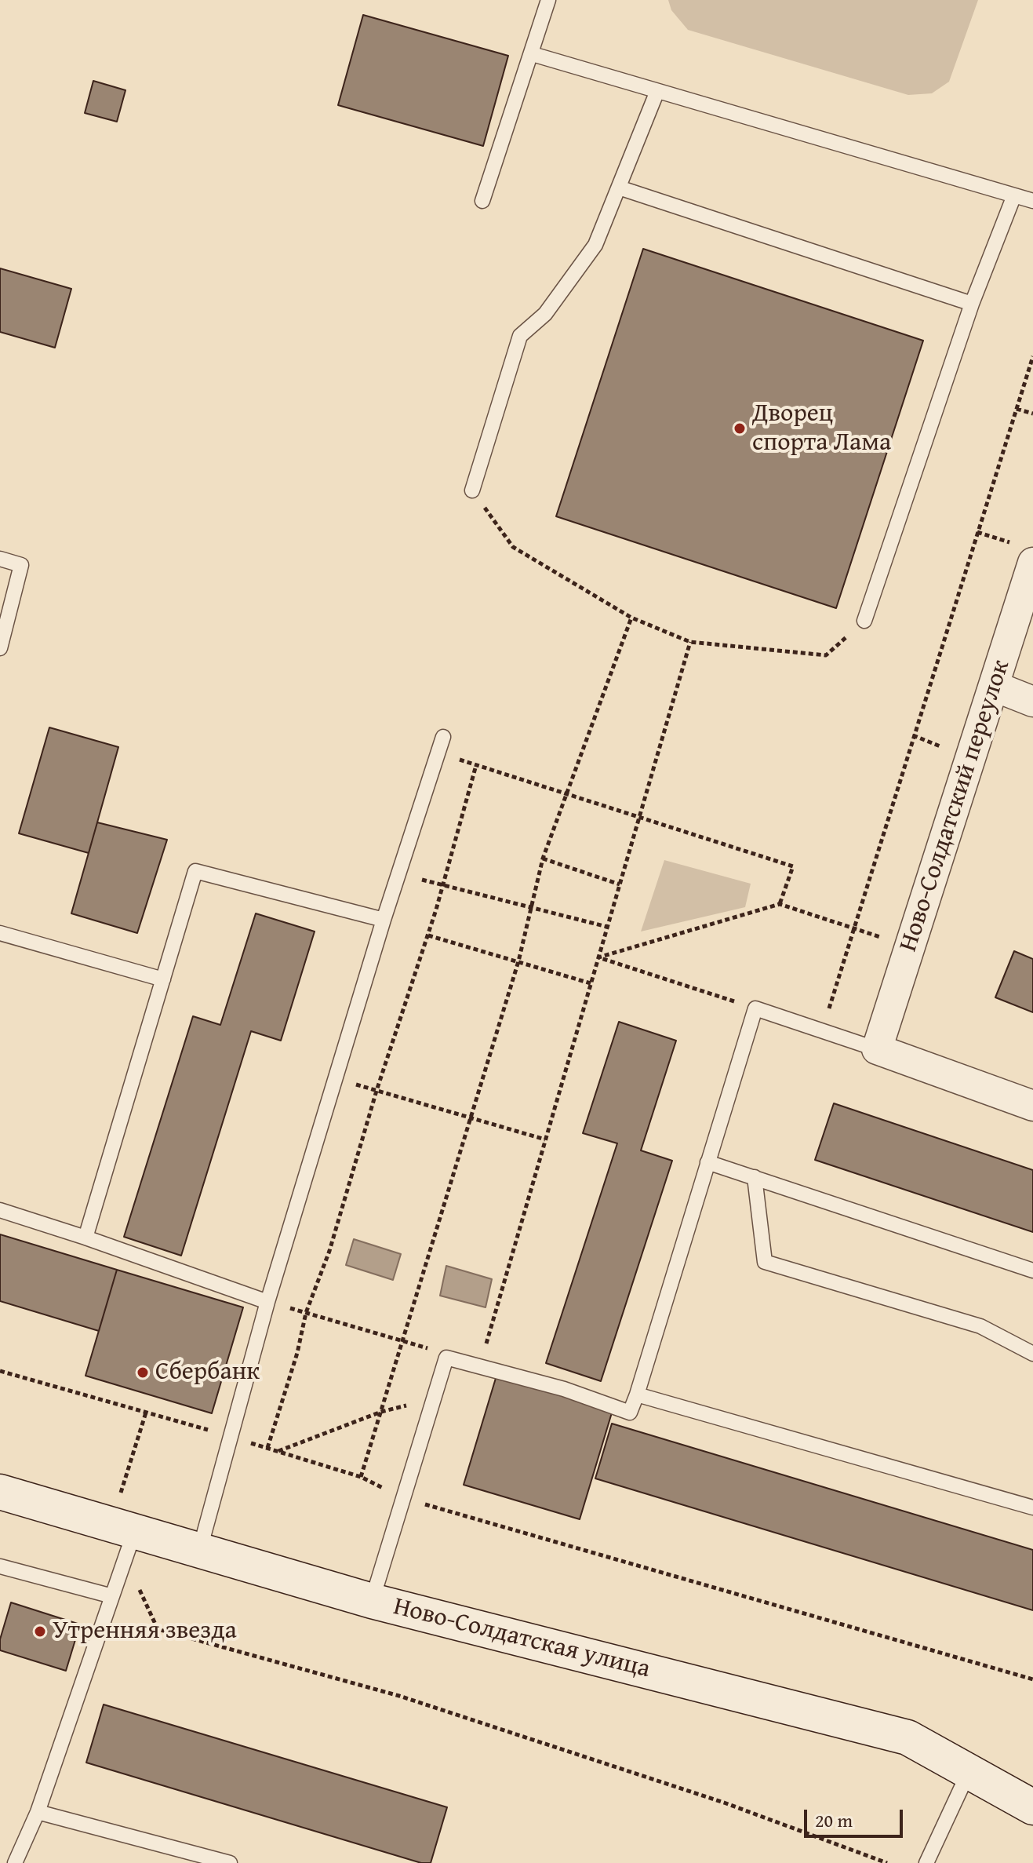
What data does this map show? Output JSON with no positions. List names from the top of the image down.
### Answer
{
  "streets": {
    "main road": ["Ново-Солдатская улица"],
    "street": ["Ново-Солдатский переулок"]
  },
  "places": ["Дворец спорта Лама", "Сбербанк", "Утренняя звезда"],
  "scale_bar": "20 m"
}
